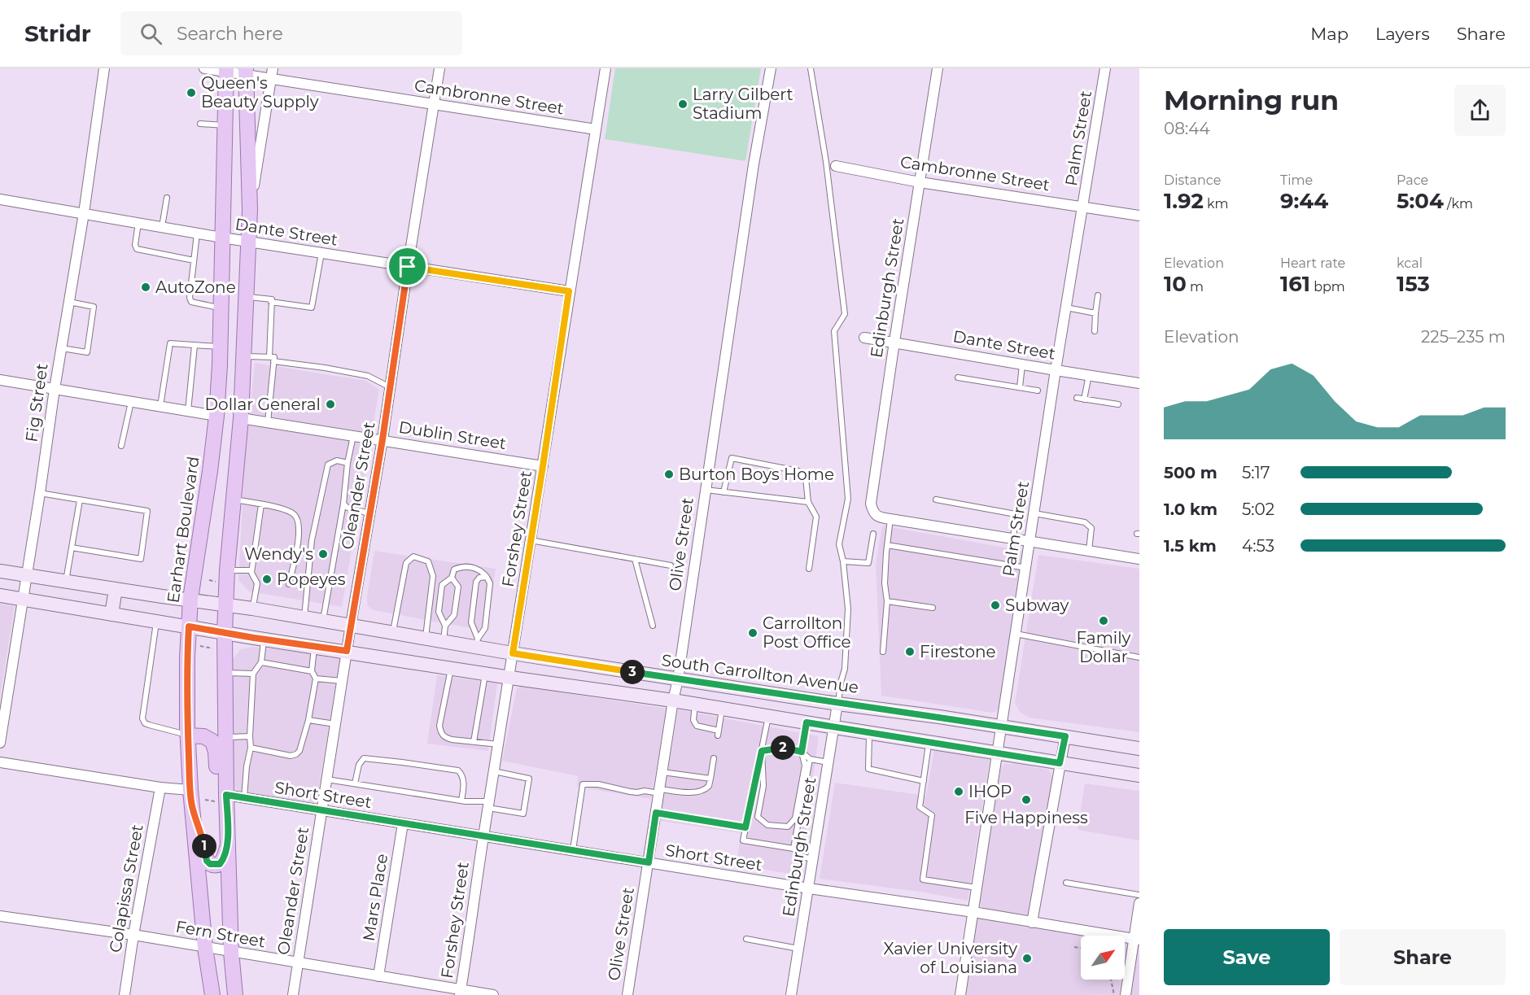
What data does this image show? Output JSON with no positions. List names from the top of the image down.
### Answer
{
  "streets": {
    "main road": ["Earhart Boulevard", "South Carrollton Avenue"],
    "street": [
      "Cambronne Street",
      "Palm Street",
      "Dante Street",
      "Edinburgh Street",
      "Fig Street",
      "Dublin Street",
      "Oleander Street",
      "Forshey Street",
      "Olive Street",
      "Short Street",
      "Colapissa Street",
      "Mars Place",
      "Fern Street"
    ]
  },
  "crossings": [
    ["Cambronne Street", "Palm Street"],
    ["Cambronne Street", "Edinburgh Street"],
    ["Cambronne Street", "Oleander Street"],
    ["Cambronne Street", "Forshey Street"],
    ["Cambronne Street", "Earhart Boulevard"],
    ["Palm Street", "Dante Street"],
    ["Palm Street", "South Carrollton Avenue"],
    ["Palm Street", "Short Street"],
    ["Dante Street", "Edinburgh Street"],
    ["Dante Street", "Fig Street"],
    ["Dante Street", "Oleander Street"],
    ["Dante Street", "Forshey Street"],
    ["Dante Street", "Earhart Boulevard"],
    ["Edinburgh Street", "South Carrollton Avenue"],
    ["Edinburgh Street", "Short Street"],
    ["Fig Street", "South Carrollton Avenue"],
    ["Dublin Street", "Oleander Street"],
    ["Dublin Street", "Forshey Street"],
    ["Oleander Street", "South Carrollton Avenue"],
    ["Oleander Street", "Short Street"],
    ["Oleander Street", "Fern Street"],
    ["Forshey Street", "South Carrollton Avenue"],
    ["Forshey Street", "Short Street"],
    ["Forshey Street", "Fern Street"],
    ["Earhart Boulevard", "South Carrollton Avenue"],
    ["Earhart Boulevard", "Fern Street"],
    ["Olive Street", "South Carrollton Avenue"],
    ["Olive Street", "Short Street"],
    ["Short Street", "Mars Place"],
    ["Colapissa Street", "Fern Street"],
    ["Mars Place", "Fern Street"]
  ],
  "places": [
    "Queen's Beauty Supply",
    "Larry Gilbert Stadium",
    "AutoZone",
    "Dollar General",
    "Burton Boys Home",
    "Wendy's",
    "Popeyes",
    "Subway",
    "Family Dollar",
    "Carrollton Post Office",
    "Firestone",
    "IHOP",
    "Five Happiness",
    "Xavier University of Louisiana"
  ],
  "north": "top right",
  "page": {
    "header": "Stridr",
    "search": "Search here",
    "nav": ["Map", "Layers", "Share"],
    "heading": ["Morning run", "08:44"],
    "stats": [
      ["Distance", "1.92 km"],
      ["Time", "9:44"],
      ["Pace", "5:04 /km"],
      ["Elevation", "10 m"],
      ["Heart rate", "161 bpm"],
      ["kcal", "153"]
    ],
    "chart": ["Elevation", "225–235 m"],
    "list": [
      {
        "name": "500 m",
        "note": "5:17"
      },
      {
        "name": "1.0 km",
        "note": "5:02"
      },
      {
        "name": "1.5 km",
        "note": "4:53"
      }
    ],
    "pins": ["3", "2", "1"],
    "buttons": ["Save", "Share"]
  }
}
